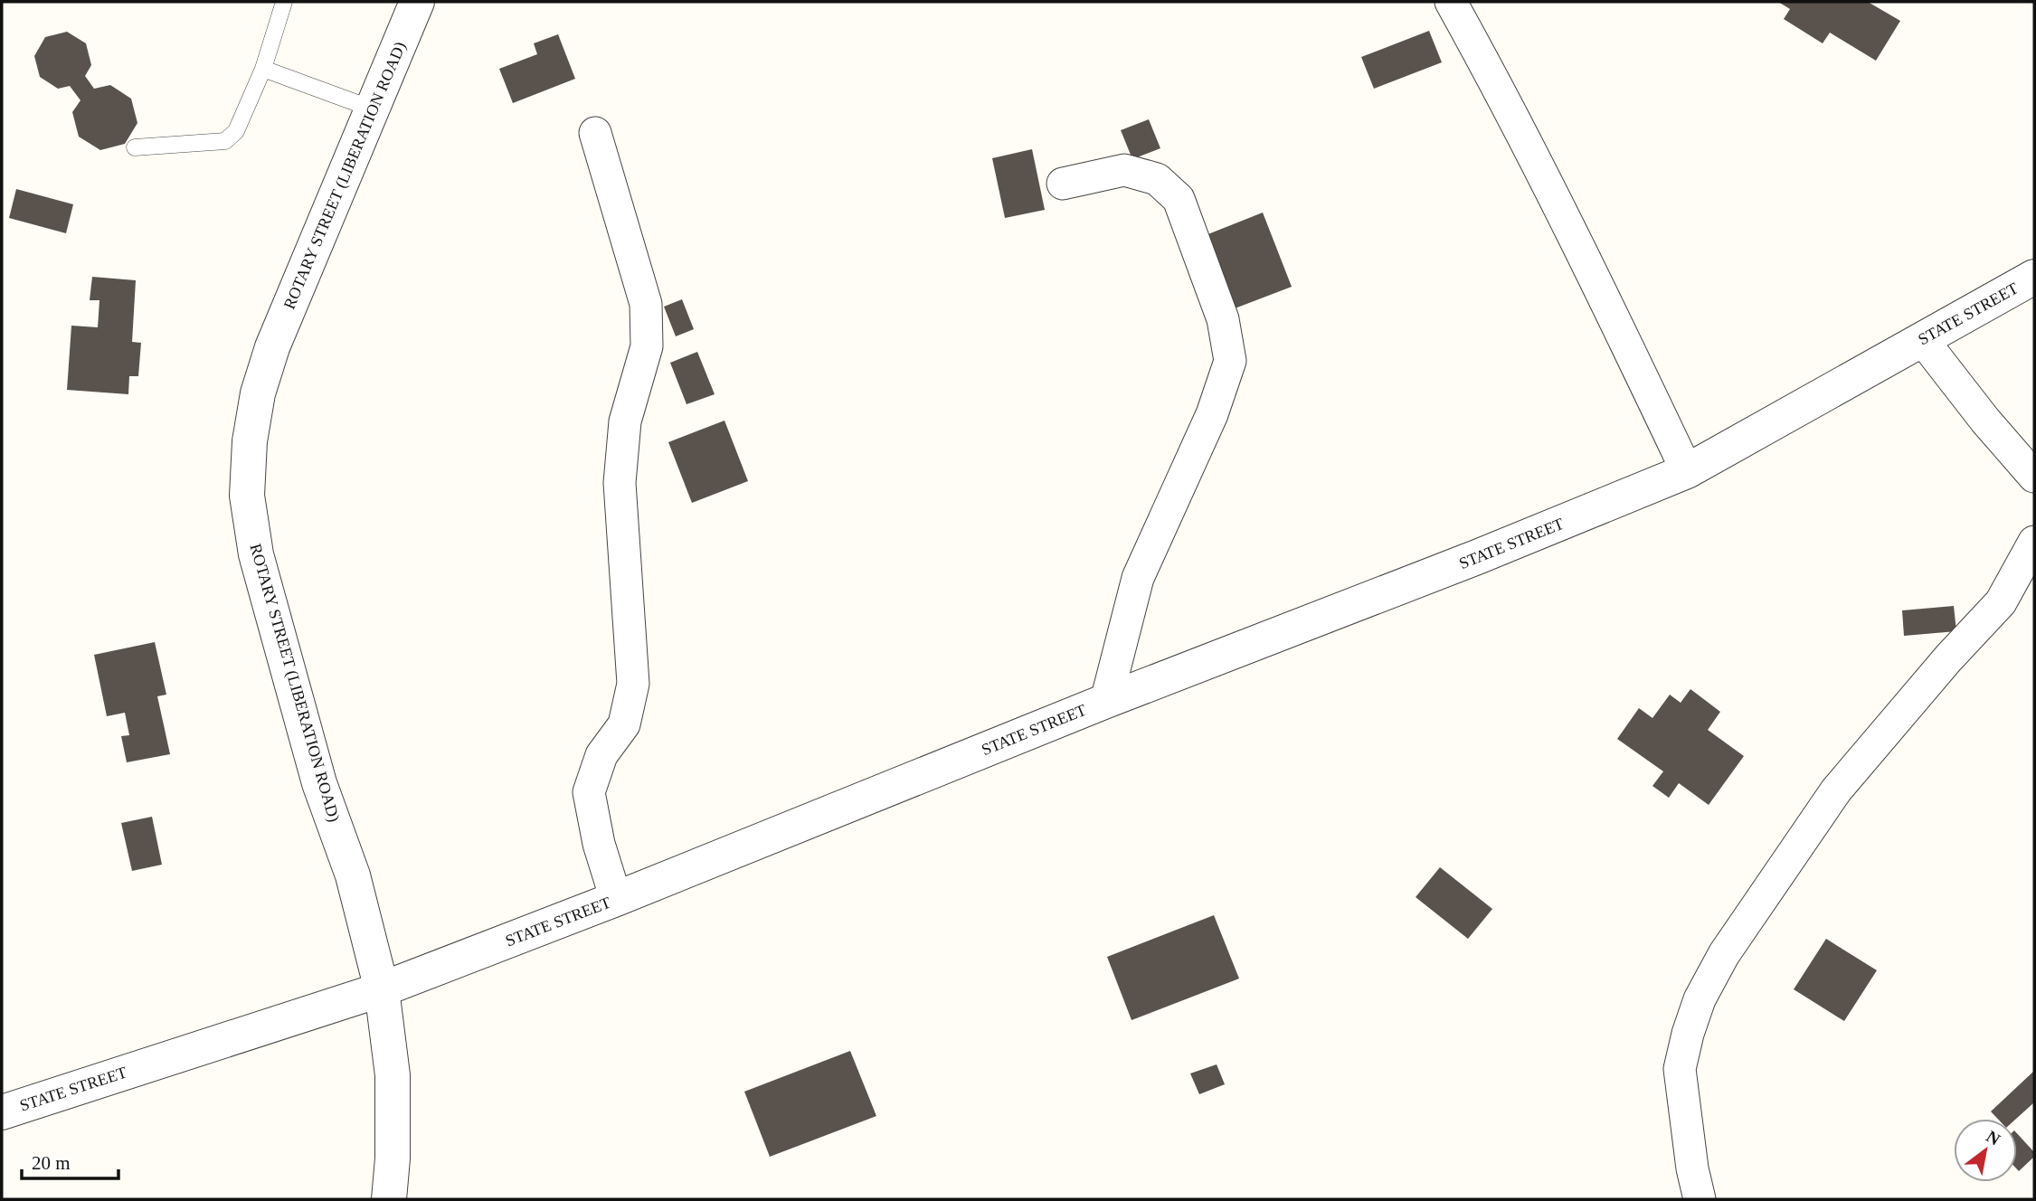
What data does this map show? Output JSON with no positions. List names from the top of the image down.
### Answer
{
  "streets": {
    "street": ["ROTARY STREET (LIBERATION ROAD)", "STATE STREET"]
  },
  "crossings": [
    ["ROTARY STREET (LIBERATION ROAD)", "STATE STREET"]
  ],
  "scale_bar": "20 m",
  "north": "top right"
}
